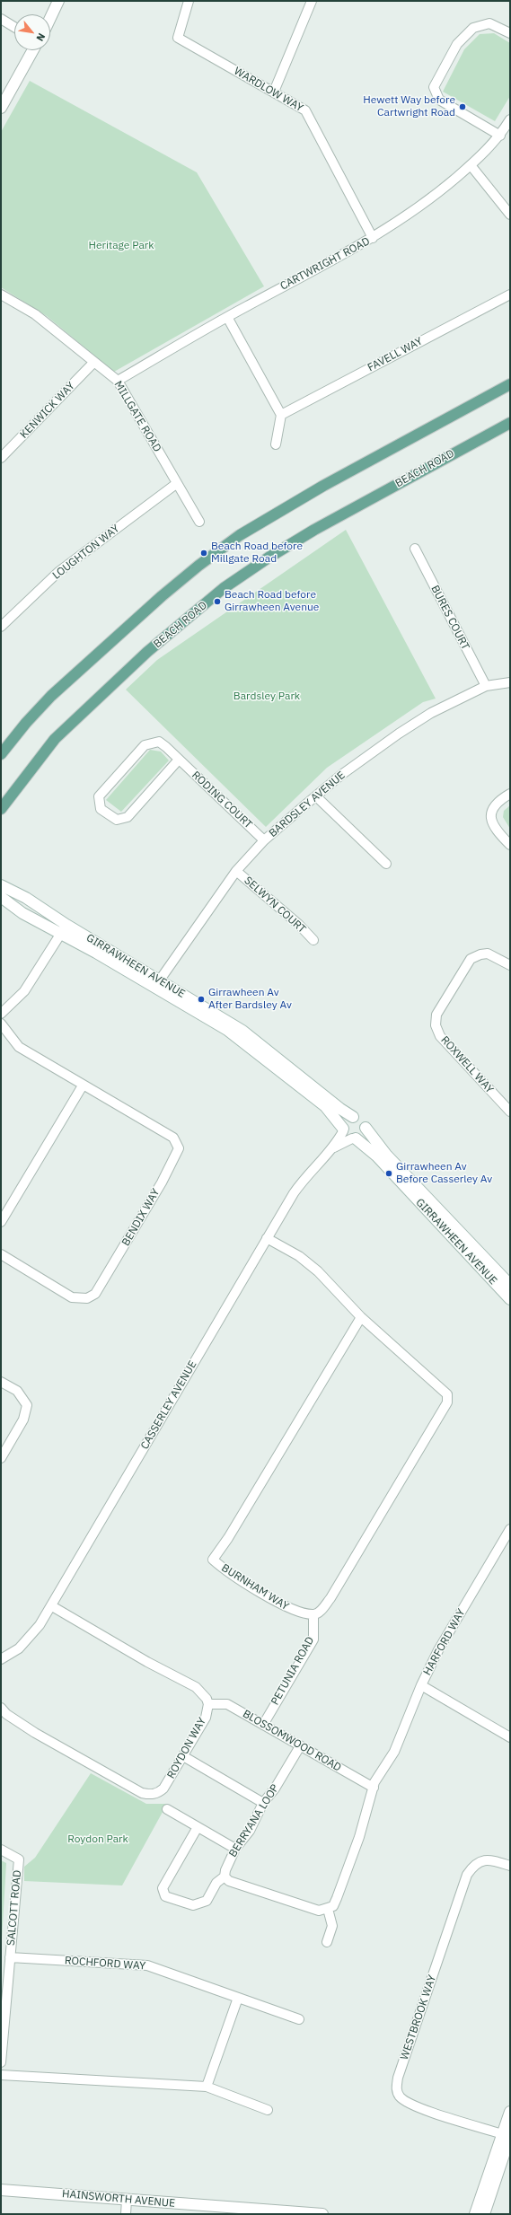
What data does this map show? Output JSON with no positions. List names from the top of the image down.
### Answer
{
  "streets": {
    "main road": ["BEACH ROAD", "GIRRAWHEEN AVENUE", "HAINSWORTH AVENUE"],
    "street": [
      "WARDLOW WAY",
      "CARTWRIGHT ROAD",
      "FAVELL WAY",
      "KENWICK WAY",
      "MILLGATE ROAD",
      "LOUGHTON WAY",
      "BURES COURT",
      "RODING COURT",
      "BARDSLEY AVENUE",
      "SELWYN COURT",
      "ROXWELL WAY",
      "BENDIX WAY",
      "CASSERLEY AVENUE",
      "BURNHAM WAY",
      "HARFORD WAY",
      "PETUNIA ROAD",
      "BLOSSOMWOOD ROAD",
      "ROYDON WAY",
      "BERRYANA LOOP",
      "SALCOTT ROAD",
      "ROCHFORD WAY",
      "WESTBROOK WAY"
    ]
  },
  "crossings": [
    ["WARDLOW WAY", "CARTWRIGHT ROAD"],
    ["CARTWRIGHT ROAD", "MILLGATE ROAD"],
    ["KENWICK WAY", "MILLGATE ROAD"],
    ["MILLGATE ROAD", "LOUGHTON WAY"],
    ["BURES COURT", "BARDSLEY AVENUE"],
    ["RODING COURT", "BARDSLEY AVENUE"],
    ["BARDSLEY AVENUE", "SELWYN COURT"],
    ["BARDSLEY AVENUE", "GIRRAWHEEN AVENUE"],
    ["GIRRAWHEEN AVENUE", "CASSERLEY AVENUE"],
    ["CASSERLEY AVENUE", "ROYDON WAY"],
    ["BURNHAM WAY", "PETUNIA ROAD"],
    ["PETUNIA ROAD", "BLOSSOMWOOD ROAD"],
    ["BLOSSOMWOOD ROAD", "ROYDON WAY"],
    ["BLOSSOMWOOD ROAD", "BERRYANA LOOP"],
    ["SALCOTT ROAD", "ROCHFORD WAY"]
  ],
  "parks": ["Heritage Park", "Bardsley Park", "Roydon Park"],
  "places": [
    "Hewett Way before Cartwright Road",
    "Beach Road before Millgate Road",
    "Beach Road before Girrawheen Avenue",
    "Girrawheen Av After Bardsley Av",
    "Girrawheen Av Before Casserley Av"
  ],
  "north": "bottom right"
}
